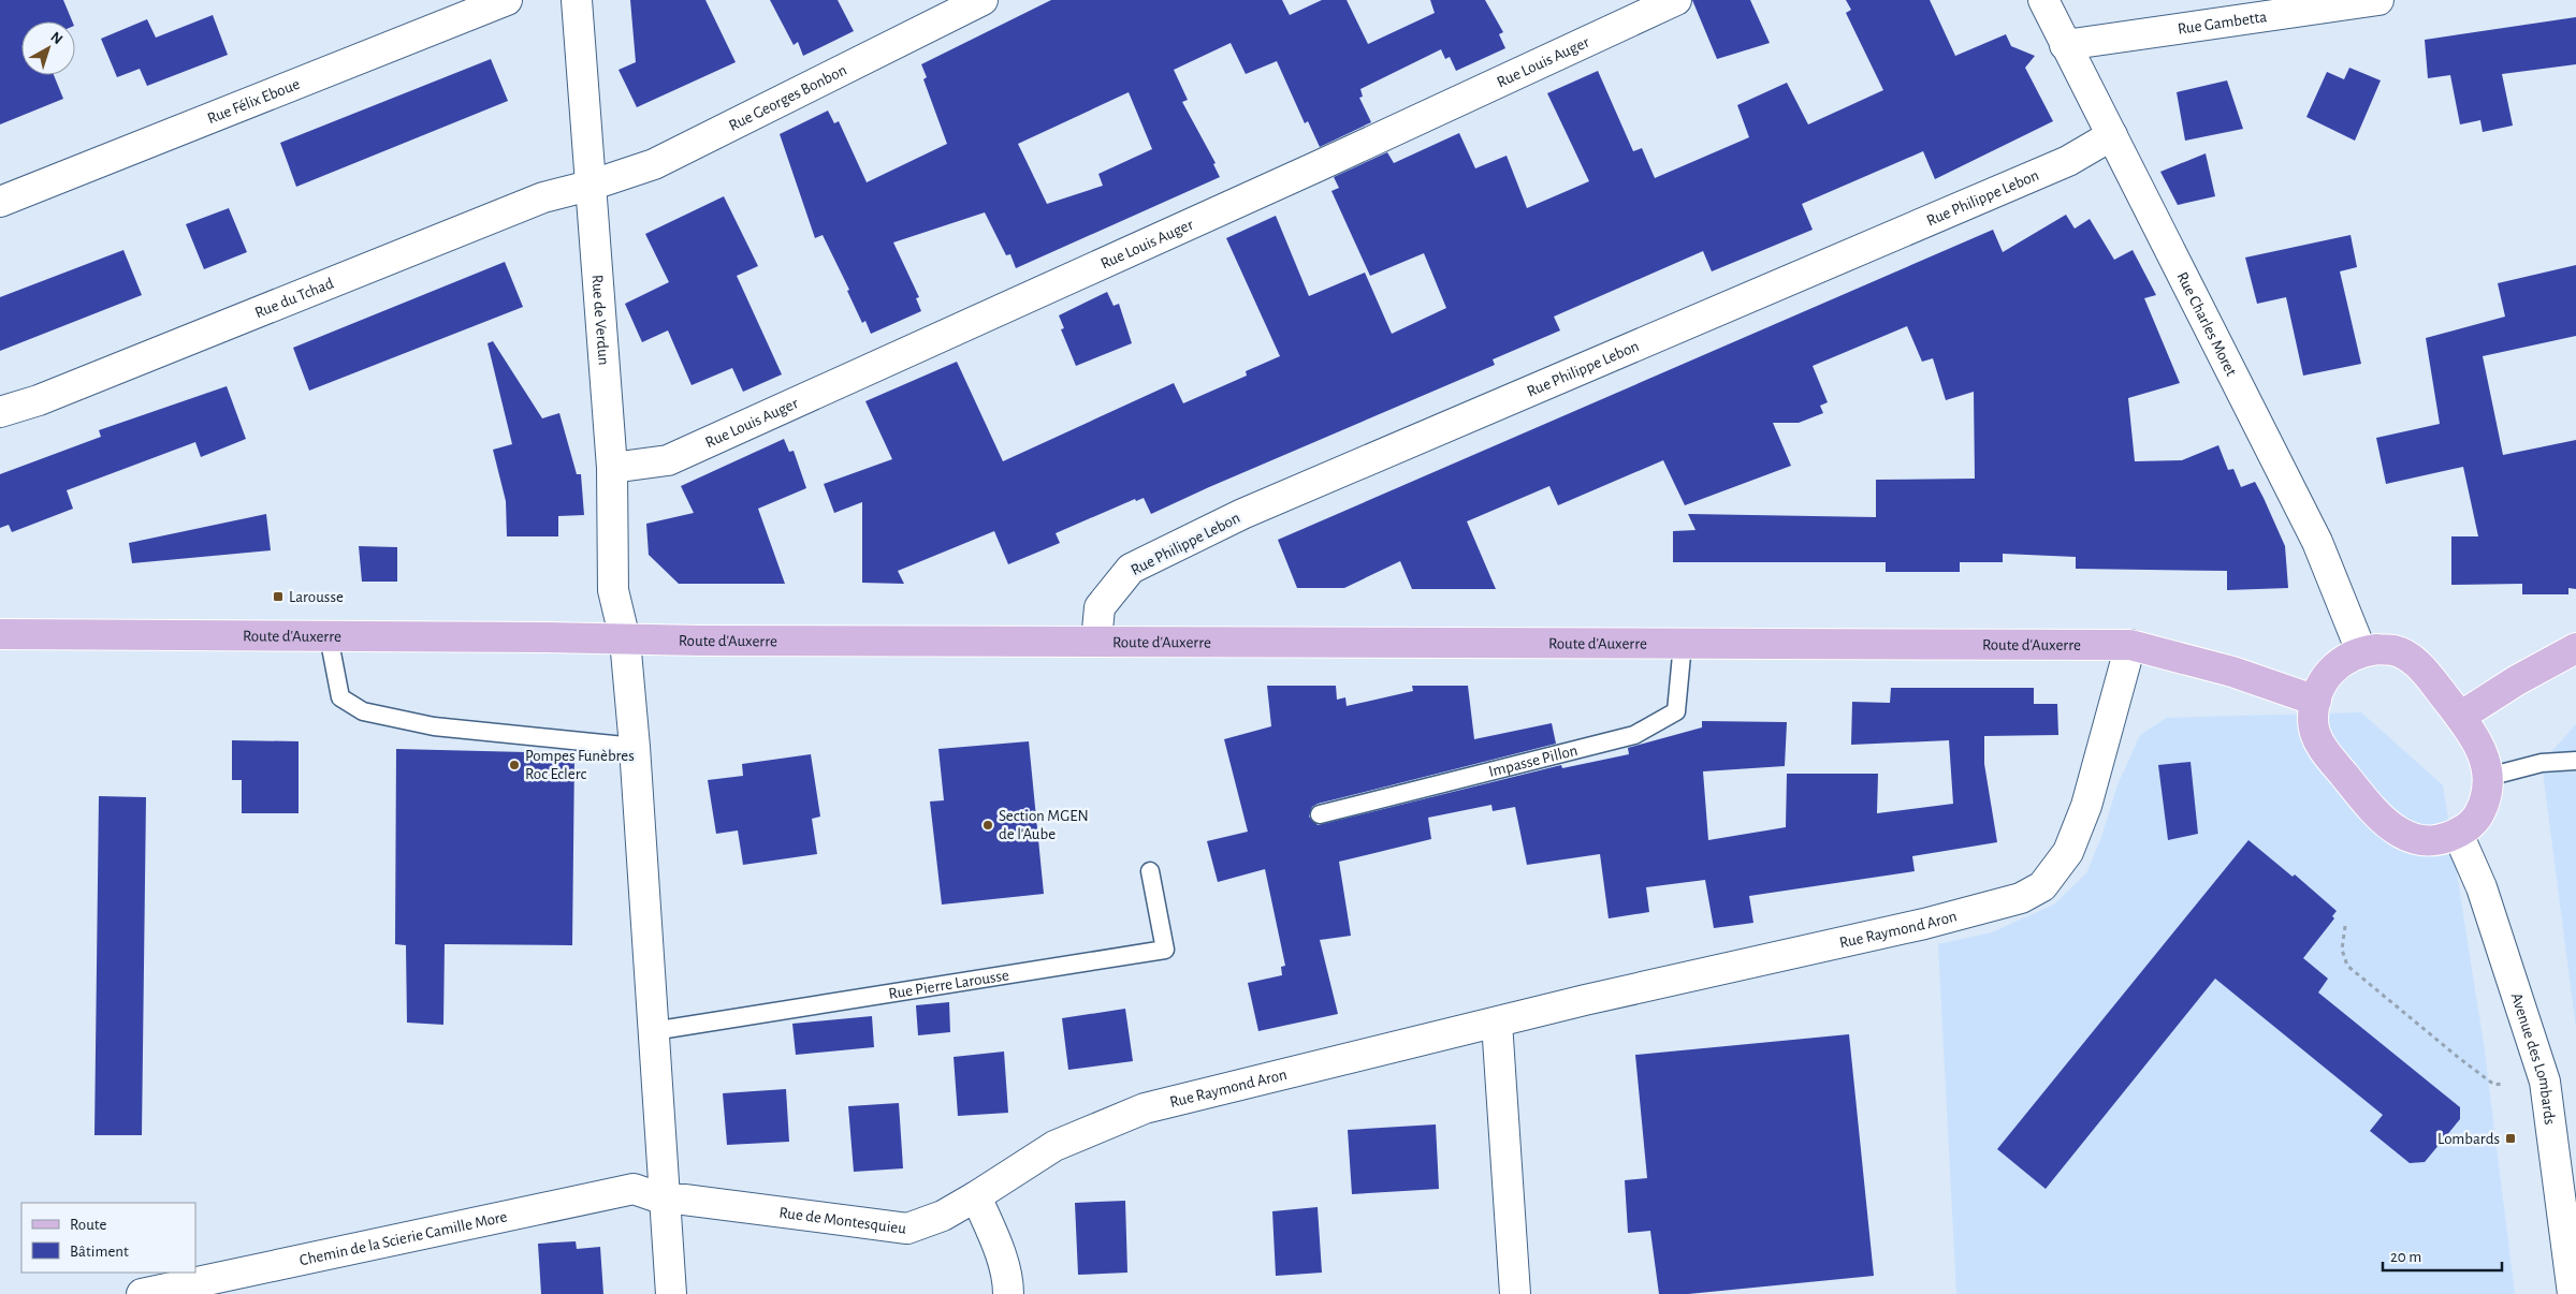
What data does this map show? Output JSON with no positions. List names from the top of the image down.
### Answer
{
  "streets": {
    "main road": ["Route d'Auxerre"],
    "street": [
      "Rue Gambetta",
      "Rue Louis Auger",
      "Rue Georges Bonbon",
      "Rue Félix Eboue",
      "Rue Philippe Lebon",
      "Rue du Tchad",
      "Rue de Verdun",
      "Rue Charles Moret",
      "Rue Raymond Aron",
      "Avenue des Lombards",
      "Rue de Montesquieu",
      "Chemin de la Scierie Camille More"
    ],
    "lane": ["Impasse Pillon", "Rue Pierre Larousse"]
  },
  "crossings": [
    ["Rue Gambetta", "Rue Charles Moret"],
    ["Rue Louis Auger", "Rue de Verdun"],
    ["Rue Georges Bonbon", "Rue du Tchad"],
    ["Rue Georges Bonbon", "Rue de Verdun"],
    ["Rue Philippe Lebon", "Rue Charles Moret"],
    ["Rue Philippe Lebon", "Route d'Auxerre"],
    ["Rue du Tchad", "Rue de Verdun"],
    ["Rue de Verdun", "Route d'Auxerre"],
    ["Rue Charles Moret", "Route d'Auxerre"],
    ["Rue Charles Moret", "Avenue des Lombards"],
    ["Route d'Auxerre", "Impasse Pillon"],
    ["Route d'Auxerre", "Rue Raymond Aron"],
    ["Route d'Auxerre", "Avenue des Lombards"],
    ["Rue Raymond Aron", "Rue de Montesquieu"],
    ["Rue de Montesquieu", "Chemin de la Scierie Camille More"]
  ],
  "places": {
    "transit": ["Larousse", "Lombards"],
    "other": ["Pompes Funèbres Roc Eclerc", "Section MGEN de l'Aube"]
  },
  "legend": ["Route", "Bâtiment"],
  "scale_bar": "20 m",
  "north": "top right"
}
